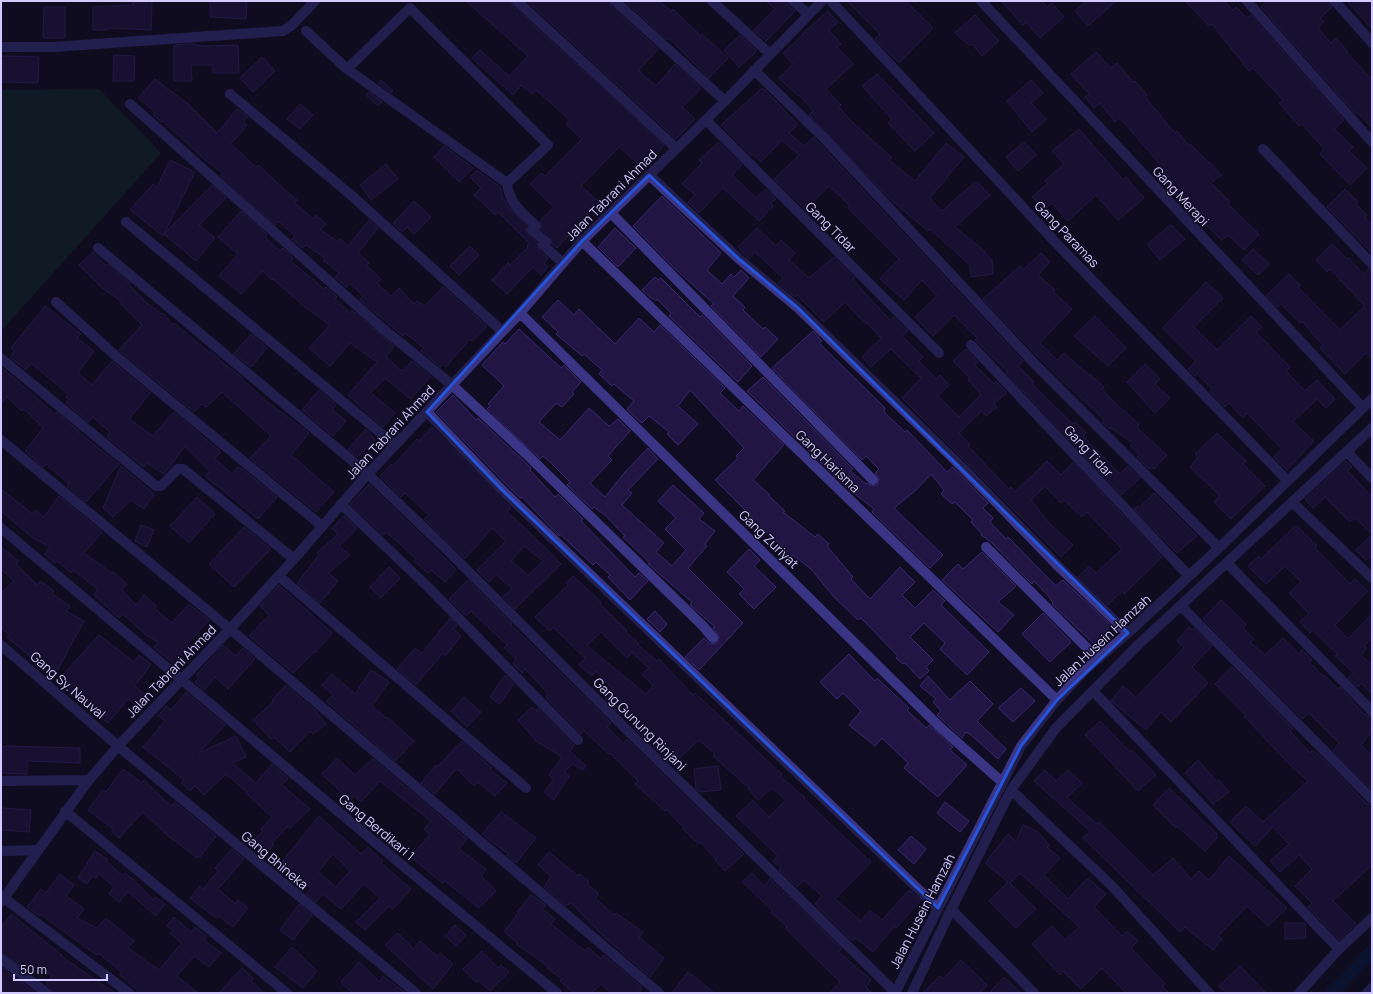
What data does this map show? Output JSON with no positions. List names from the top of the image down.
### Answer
{
  "streets": {
    "street": [
      "Jalan Tabrani Ahmad",
      "Gang Merapi",
      "Gang Tidar",
      "Gang Paramas",
      "Gang Harisma",
      "Gang Zuriyat",
      "Jalan Husein Hamzah",
      "Gang Sy. Nauval",
      "Gang Gunung Rinjani",
      "Gang Berdikari 1",
      "Gang Bhineka"
    ]
  },
  "crossings": [
    ["Jalan Tabrani Ahmad", "Gang Tidar"],
    ["Jalan Tabrani Ahmad", "Gang Harisma"],
    ["Jalan Tabrani Ahmad", "Gang Zuriyat"],
    ["Jalan Tabrani Ahmad", "Gang Sy. Nauval"],
    ["Jalan Tabrani Ahmad", "Gang Gunung Rinjani"],
    ["Jalan Tabrani Ahmad", "Gang Berdikari 1"],
    ["Jalan Tabrani Ahmad", "Gang Bhineka"],
    ["Gang Merapi", "Jalan Husein Hamzah"],
    ["Gang Tidar", "Jalan Husein Hamzah"],
    ["Gang Paramas", "Jalan Husein Hamzah"],
    ["Gang Harisma", "Jalan Husein Hamzah"],
    ["Gang Zuriyat", "Jalan Husein Hamzah"],
    ["Jalan Husein Hamzah", "Gang Gunung Rinjani"],
    ["Gang Sy. Nauval", "Gang Bhineka"]
  ],
  "scale_bar": "50 m"
}
